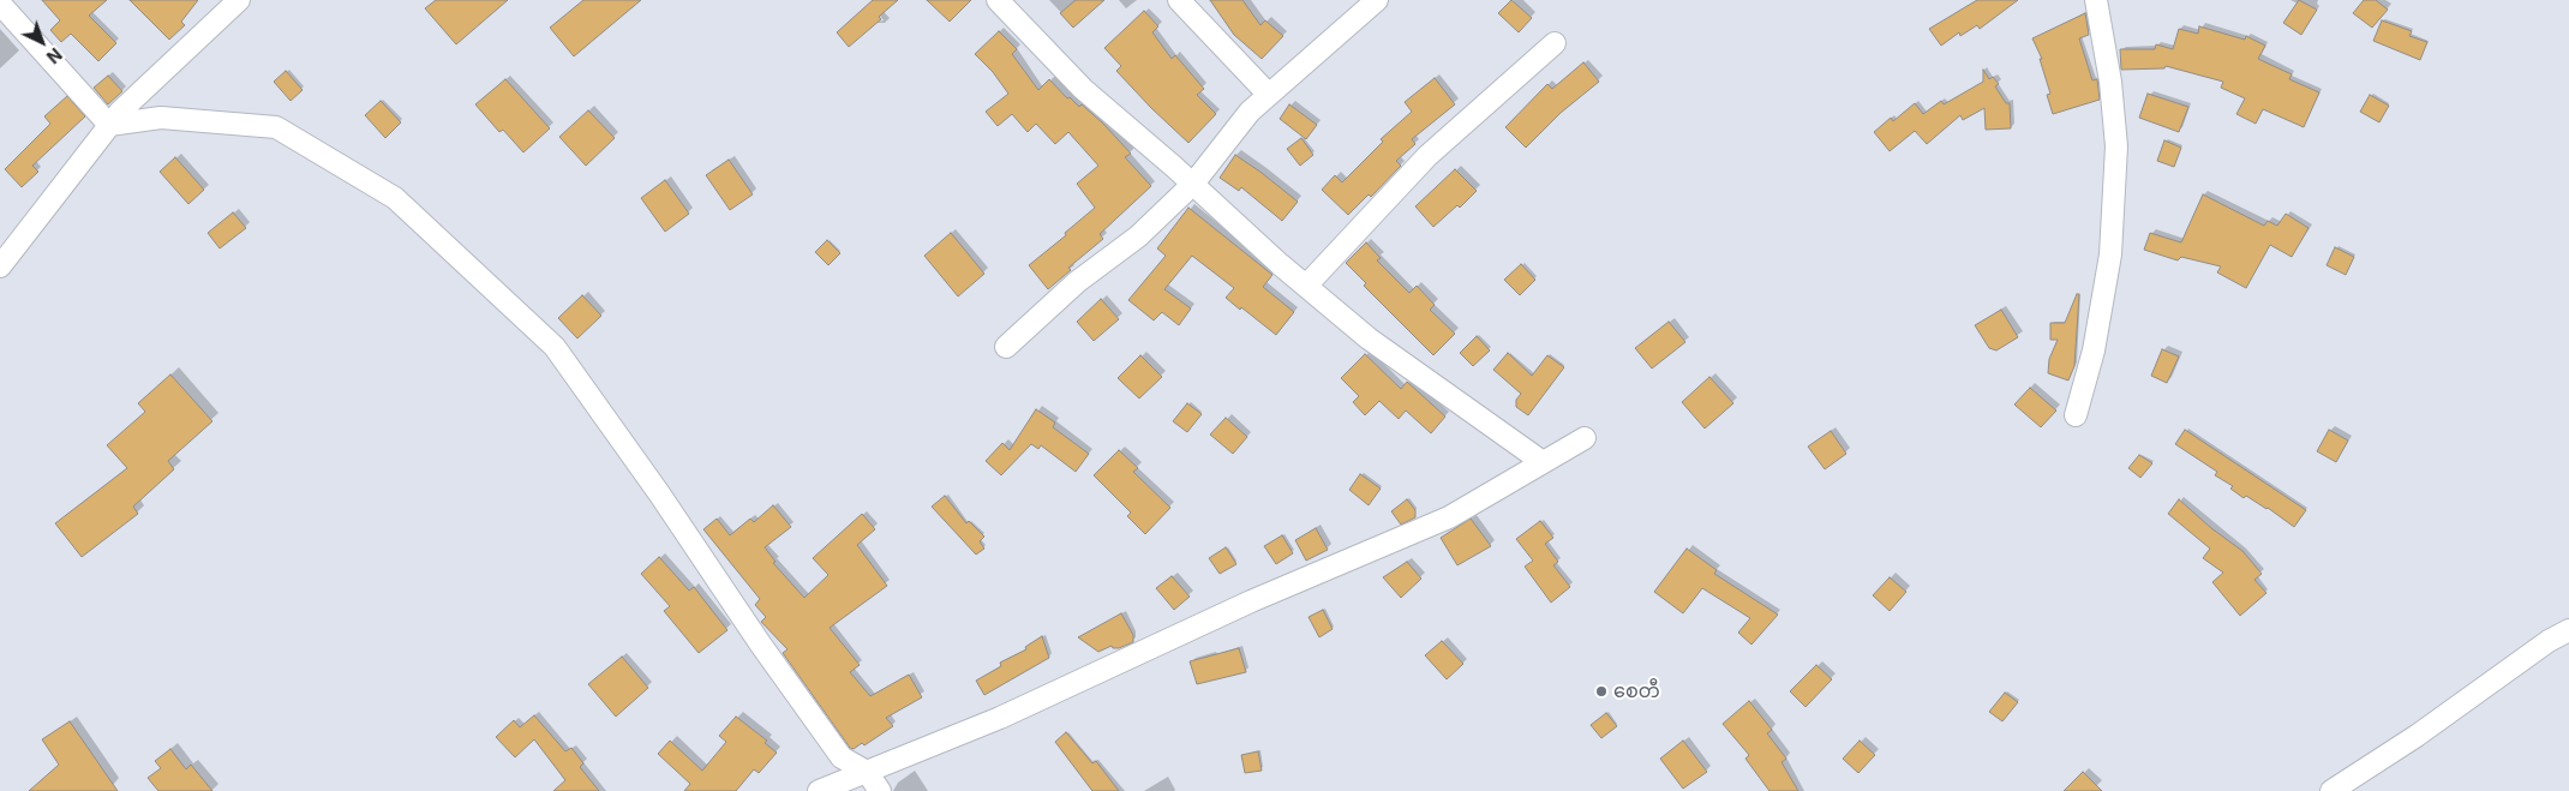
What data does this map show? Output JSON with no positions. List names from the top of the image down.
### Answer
{
  "places": ["စေတီ"],
  "north": "bottom right"
}
